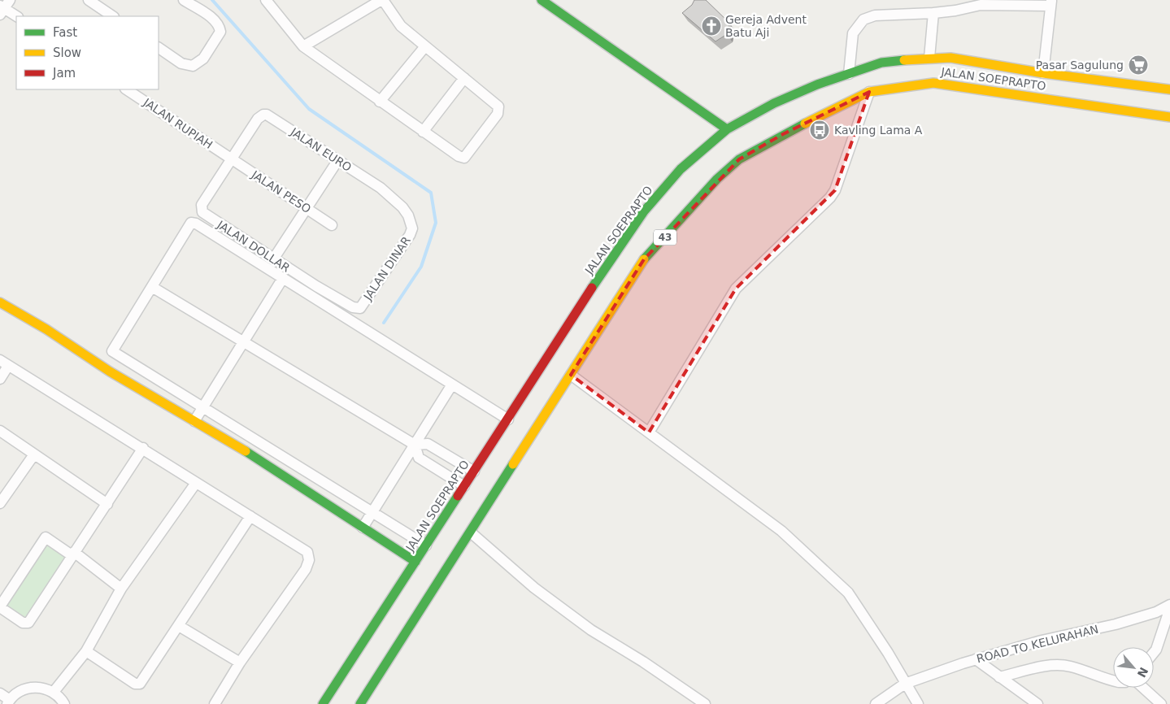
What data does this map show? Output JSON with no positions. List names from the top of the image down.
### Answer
{
  "streets": {
    "main road": ["JALAN SOEPRAPTO", "43"],
    "street": [
      "JALAN RUPIAH",
      "JALAN EURO",
      "JALAN PESO",
      "JALAN DOLLAR",
      "JALAN DINAR",
      "ROAD TO KELURAHAN"
    ]
  },
  "crossings": [
    ["JALAN RUPIAH", "JALAN EURO"],
    ["JALAN RUPIAH", "JALAN PESO"],
    ["JALAN RUPIAH", "JALAN DOLLAR"],
    ["JALAN EURO", "JALAN PESO"],
    ["JALAN EURO", "JALAN DOLLAR"],
    ["JALAN EURO", "JALAN DINAR"],
    ["JALAN PESO", "JALAN DOLLAR"],
    ["JALAN DOLLAR", "JALAN DINAR"]
  ],
  "places": {
    "church": ["Gereja Advent Batu Aji"],
    "supermarket": ["Pasar Sagulung"],
    "bus stop": ["Kavling Lama A"]
  },
  "legend": ["Fast", "Slow", "Jam"],
  "north": "bottom right"
}
